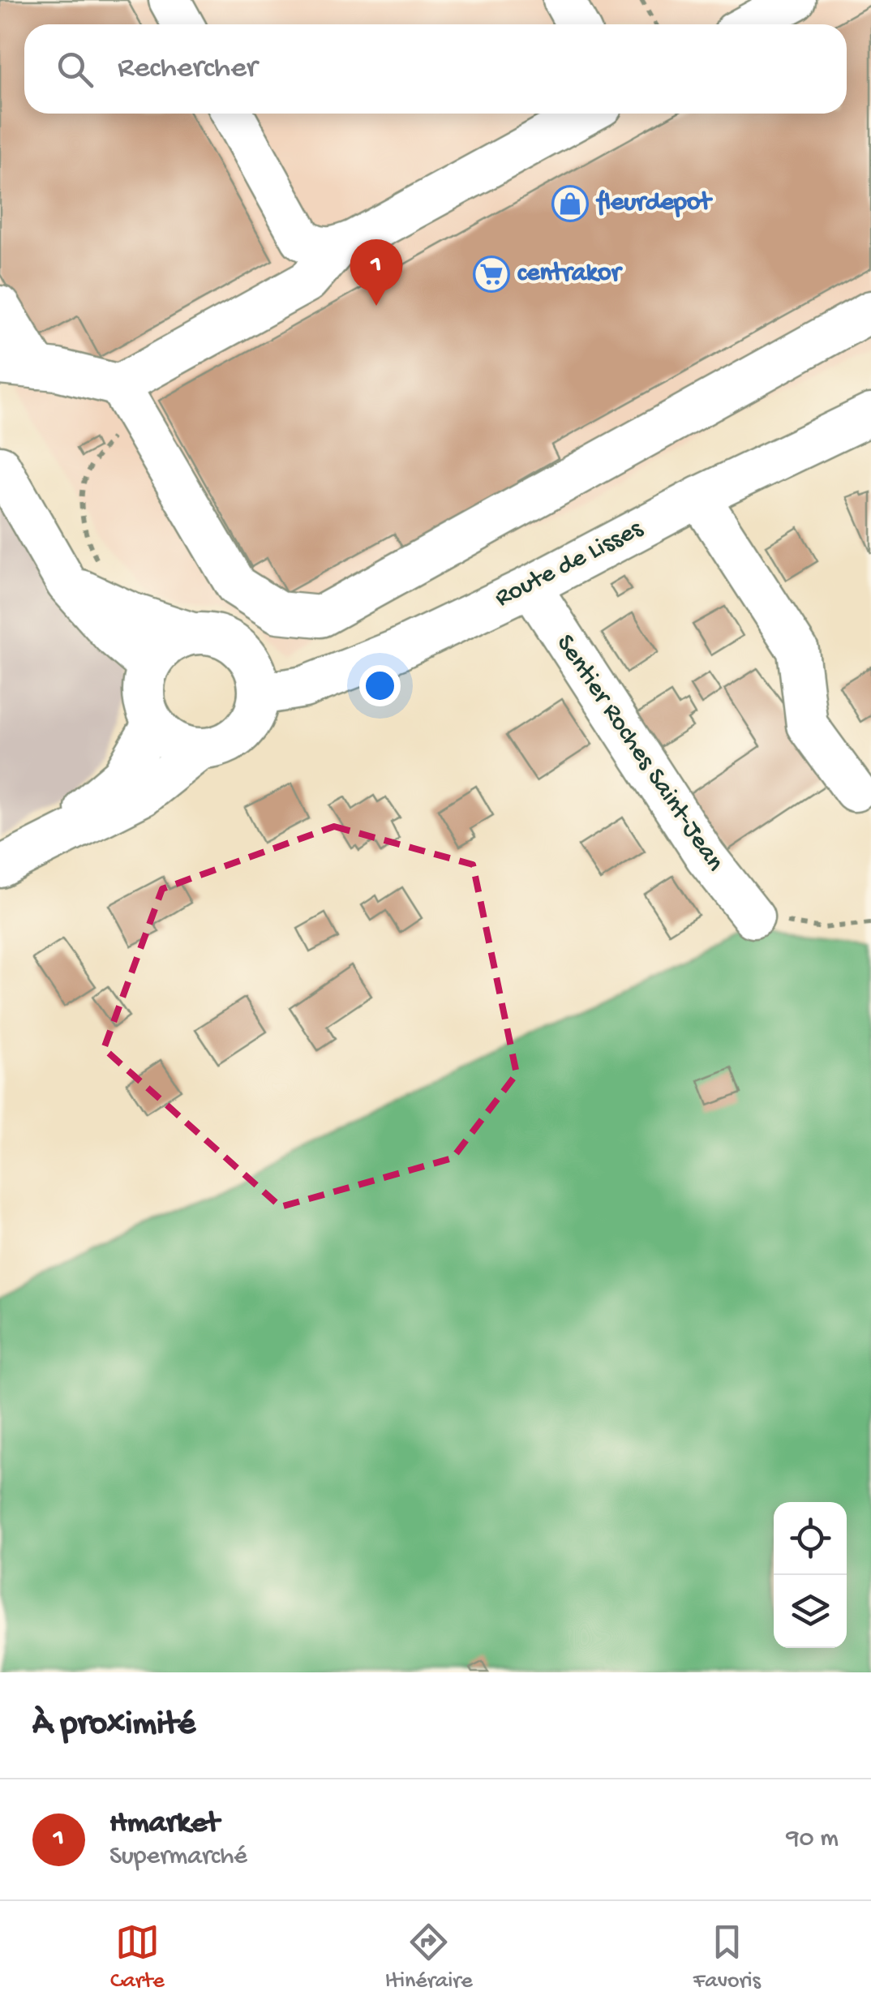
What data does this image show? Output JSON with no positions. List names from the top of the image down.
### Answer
{
  "streets": {
    "street": ["Route de Lisses", "Sentier Roches Saint-Jean"]
  },
  "crossings": [
    ["Route de Lisses", "Sentier Roches Saint-Jean"]
  ],
  "places": {
    "shop": ["fleurdepot"],
    "supermarket": ["centrakor"]
  },
  "page": {
    "search": "Rechercher",
    "pins": "1",
    "heading": "À proximité",
    "list": [
      {
        "mark": "1",
        "name": "Hmarket",
        "note": "Supermarché",
        "value": "90 m"
      }
    ],
    "nav": ["Carte", "Itinéraire", "Favoris"]
  }
}
